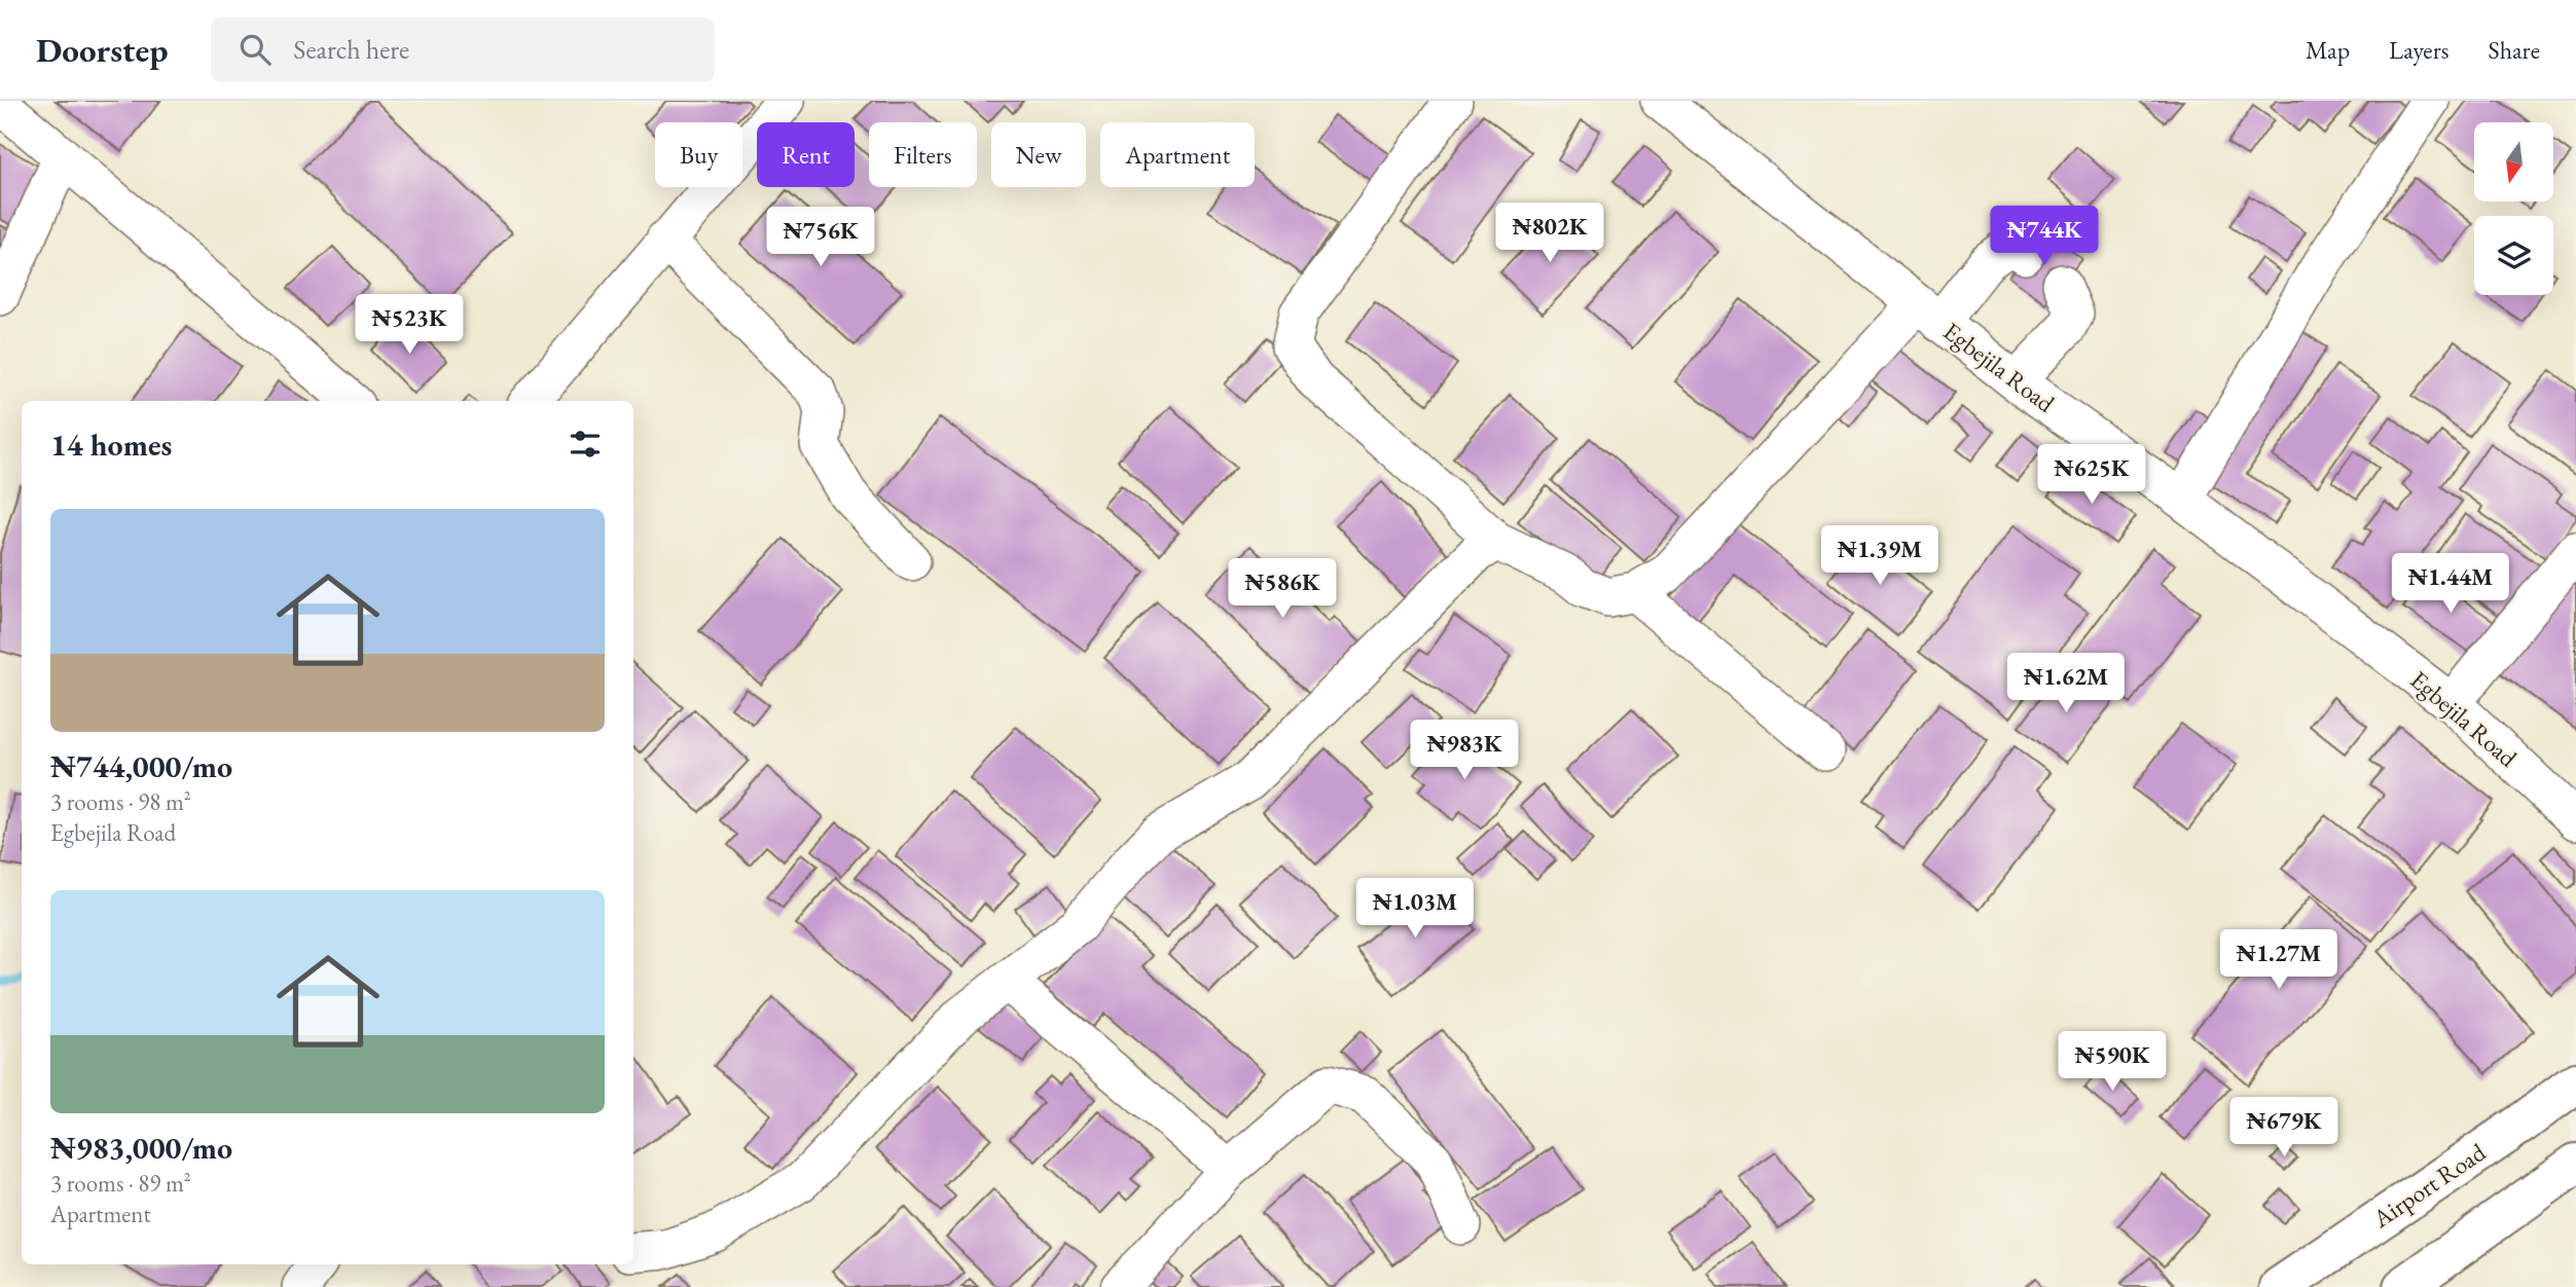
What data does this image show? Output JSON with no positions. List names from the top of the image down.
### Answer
{
  "streets": {
    "highway": ["Airport Road"],
    "street": ["Egbejila Road"]
  },
  "north": "bottom",
  "page": {
    "header": "Doorstep",
    "search": "Search here",
    "nav": ["Map", "Layers", "Share"],
    "chip": [
      "Buy",
      "Rent",
      "Filters",
      "New",
      "Apartment"
    ],
    "price": [
      "₦802K",
      "₦744K",
      "₦756K",
      "₦523K",
      "₦625K",
      "₦1.39M",
      "₦1.44M",
      "₦586K",
      "₦1.62M",
      "₦983K",
      "₦1.03M",
      "₦1.27M",
      "₦590K",
      "₦679K"
    ],
    "heading": "14 homes",
    "list": [
      {
        "name": "₦744,000/mo",
        "note": "3 rooms · 98 m² · Egbejila Road"
      },
      {
        "name": "₦983,000/mo",
        "note": "3 rooms · 89 m² · Apartment"
      }
    ]
  }
}
